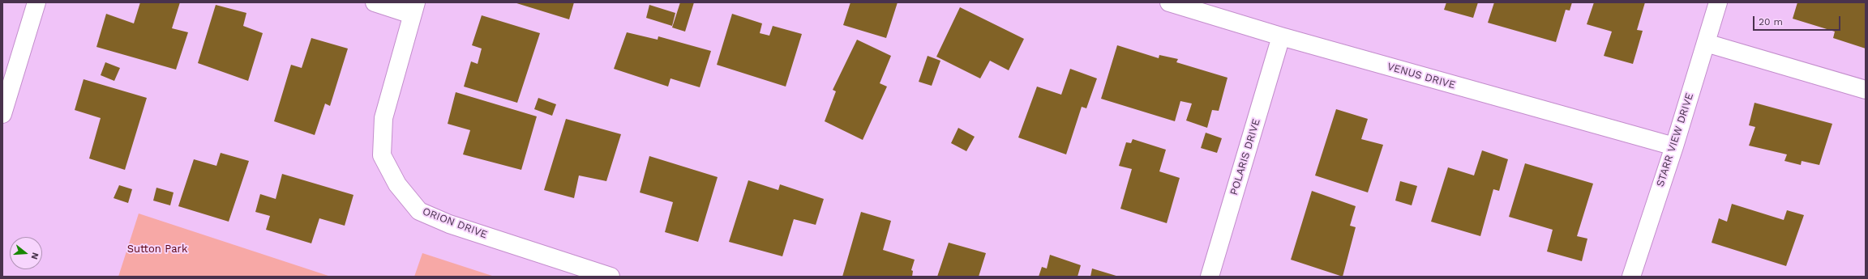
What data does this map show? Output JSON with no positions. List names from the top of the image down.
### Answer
{
  "streets": {
    "street": [
      "VENUS DRIVE",
      "STARR VIEW DRIVE",
      "POLARIS DRIVE",
      "ORION DRIVE"
    ]
  },
  "crossings": [
    ["VENUS DRIVE", "STARR VIEW DRIVE"],
    ["VENUS DRIVE", "POLARIS DRIVE"]
  ],
  "parks": ["Sutton Park"],
  "scale_bar": "20 m",
  "north": "right"
}
